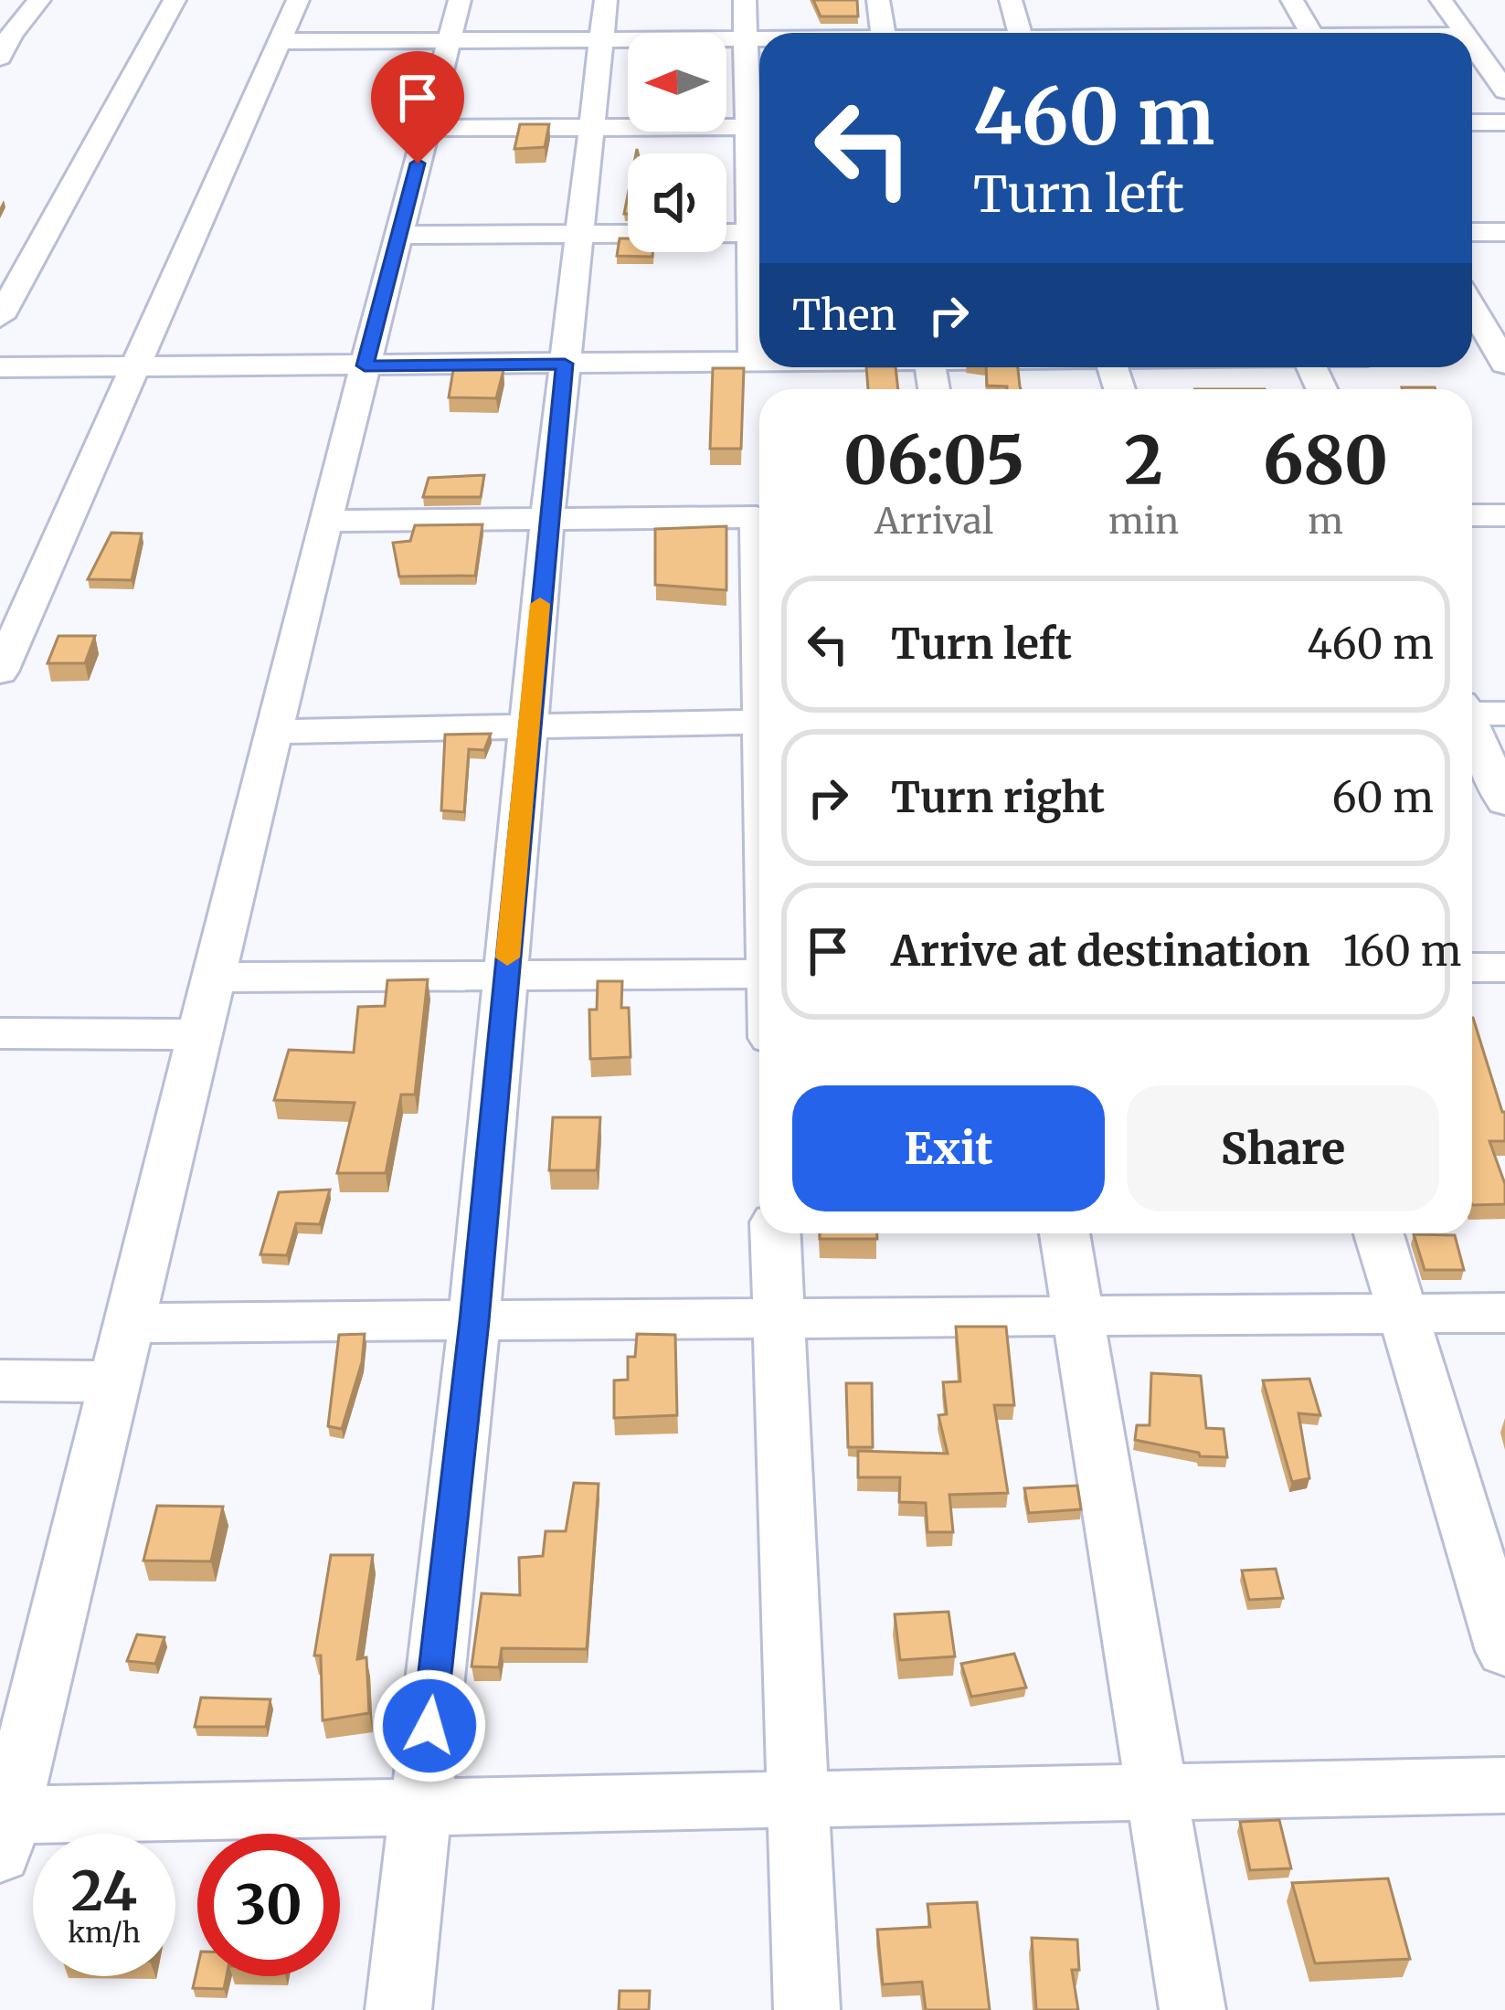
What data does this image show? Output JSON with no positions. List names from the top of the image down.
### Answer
{
  "north": "left",
  "page": {
    "turn": ["460 m", "Turn left"],
    "then": "Then",
    "eta": [
      "06:05",
      "Arrival",
      "2",
      "min",
      "680",
      "m"
    ],
    "list": [
      {
        "name": "Turn left",
        "value": "460 m"
      },
      {
        "name": "Turn right",
        "value": "60 m"
      },
      {
        "name": "Arrive at destination",
        "value": "160 m"
      }
    ],
    "buttons": ["Exit", "Share"],
    "speed": "24 km/h",
    "limit": "30"
  }
}
